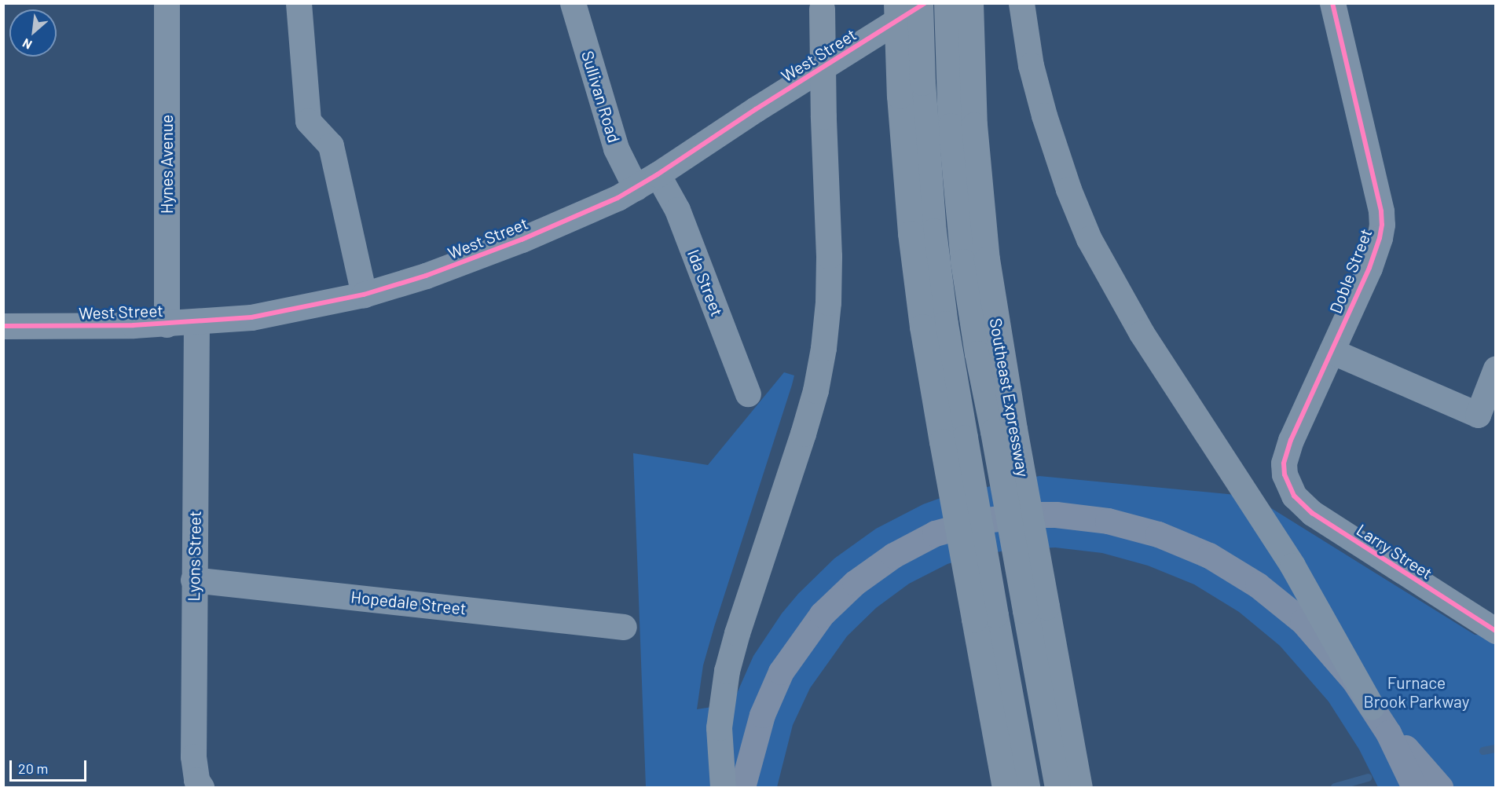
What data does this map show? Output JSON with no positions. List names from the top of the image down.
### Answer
{
  "streets": {
    "highway": ["Southeast Expressway"],
    "street": [
      "West Street",
      "Sullivan Road",
      "Hynes Avenue",
      "Doble Street",
      "Ida Street",
      "Larry Street",
      "Lyons Street",
      "Hopedale Street"
    ]
  },
  "crossings": [
    ["West Street", "Sullivan Road"],
    ["West Street", "Hynes Avenue"],
    ["West Street", "Ida Street"],
    ["West Street", "Lyons Street"],
    ["Doble Street", "Larry Street"],
    ["Lyons Street", "Hopedale Street"]
  ],
  "parks": ["Furnace Brook Parkway"],
  "scale_bar": "20 m",
  "north": "bottom left"
}
